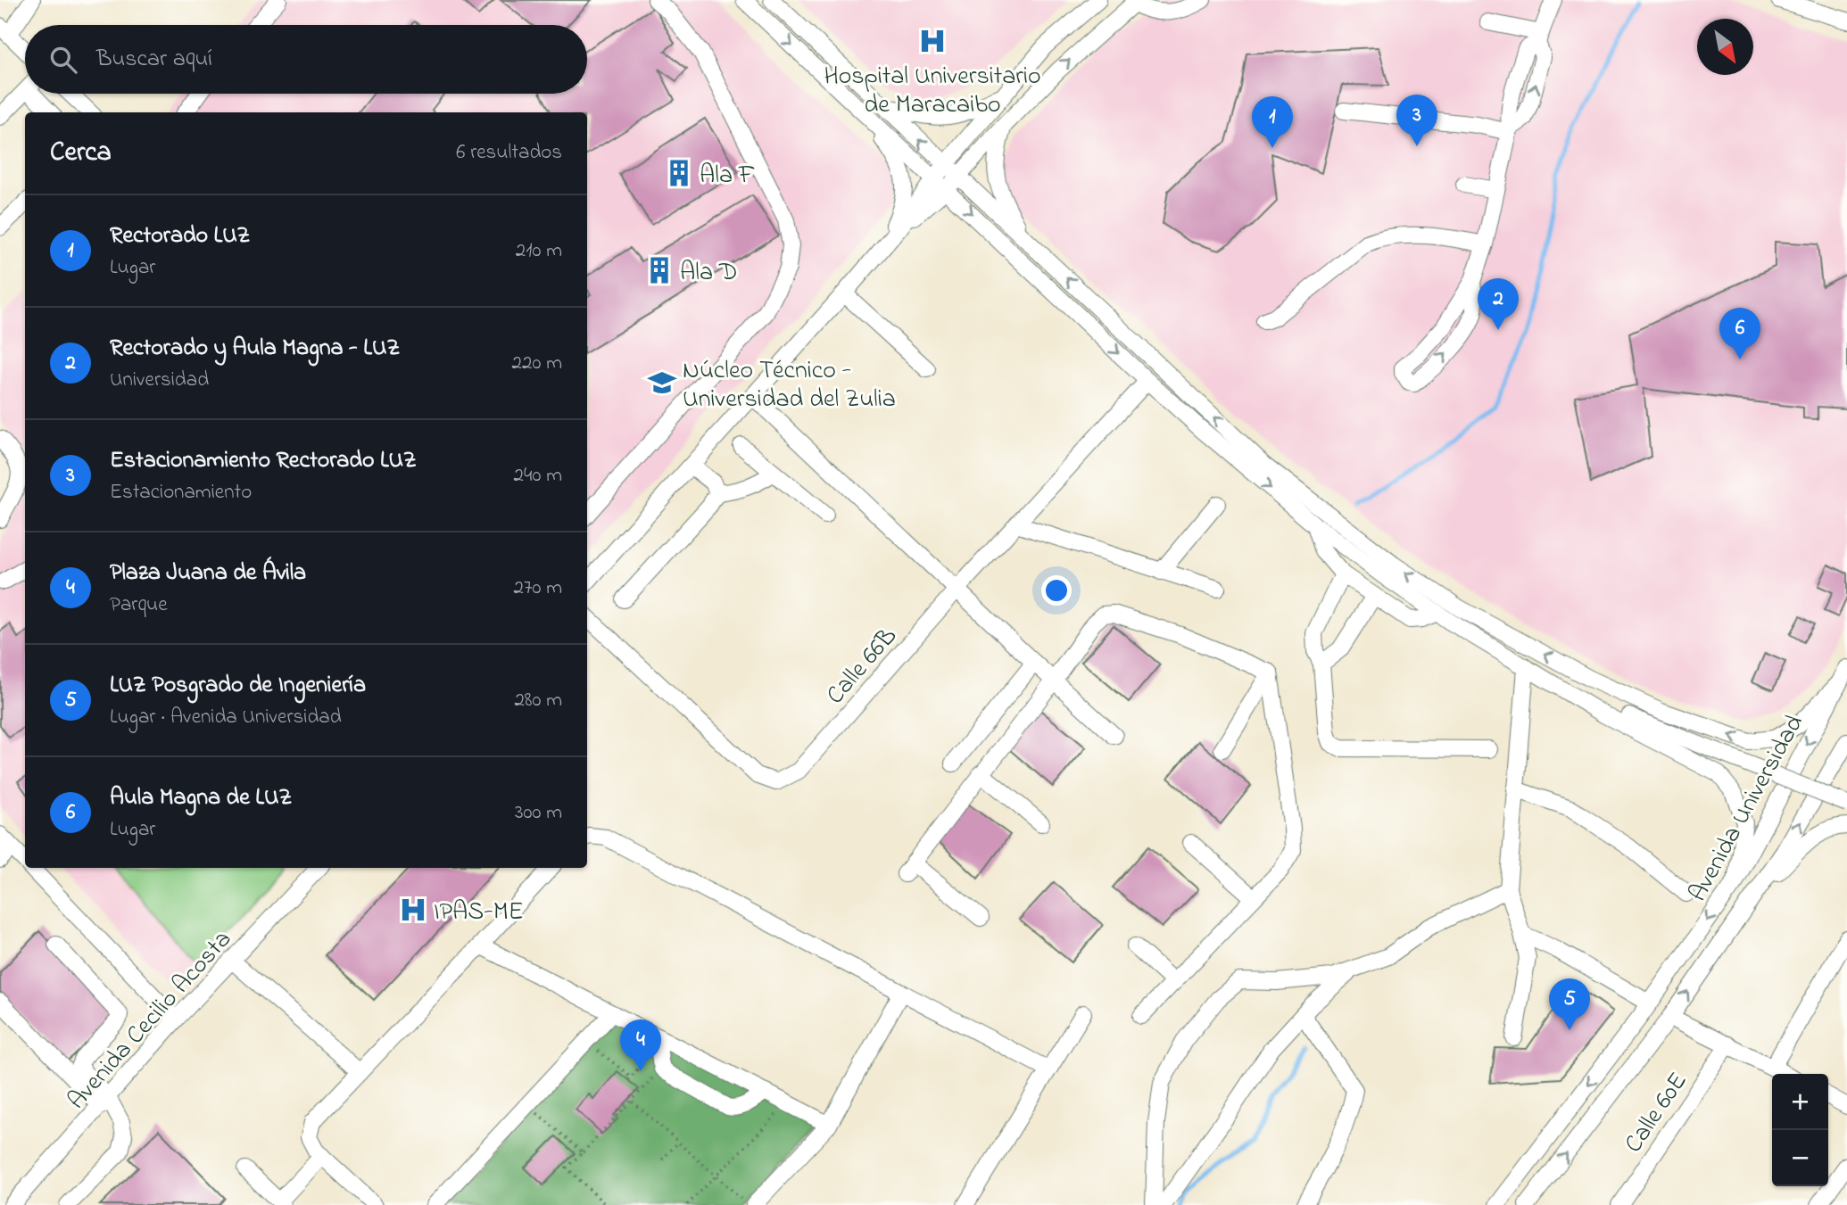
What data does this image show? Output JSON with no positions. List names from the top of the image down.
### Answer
{
  "streets": {
    "street": [
      "Calle 66B",
      "Avenida Universidad",
      "Avenida Cecilio Acosta",
      "Calle 60E"
    ]
  },
  "places": {
    "hospital": ["Hospital Universitario de Maracaibo", "IPAS-ME"],
    "building": ["Ala F", "Ala D"],
    "school or university": ["Núcleo Técnico - Universidad del Zulia"]
  },
  "north": "bottom right",
  "page": {
    "search": "Buscar aquí",
    "pins": [
      "3",
      "1",
      "2",
      "6",
      "5",
      "4"
    ],
    "heading": ["Cerca", "6 resultados"],
    "list": [
      {
        "mark": "1",
        "name": "Rectorado LUZ",
        "note": "Lugar",
        "value": "210 m"
      },
      {
        "mark": "2",
        "name": "Rectorado y Aula Magna - LUZ",
        "note": "Universidad",
        "value": "220 m"
      },
      {
        "mark": "3",
        "name": "Estacionamiento Rectorado LUZ",
        "note": "Estacionamiento",
        "value": "240 m"
      },
      {
        "mark": "4",
        "name": "Plaza Juana de Ávila",
        "note": "Parque",
        "value": "270 m"
      },
      {
        "mark": "5",
        "name": "LUZ Posgrado de Ingeniería",
        "note": "Lugar · Avenida Universidad",
        "value": "280 m"
      },
      {
        "mark": "6",
        "name": "Aula Magna de LUZ",
        "note": "Lugar",
        "value": "300 m"
      }
    ],
    "map_buttons": ["+", "−"]
  }
}
